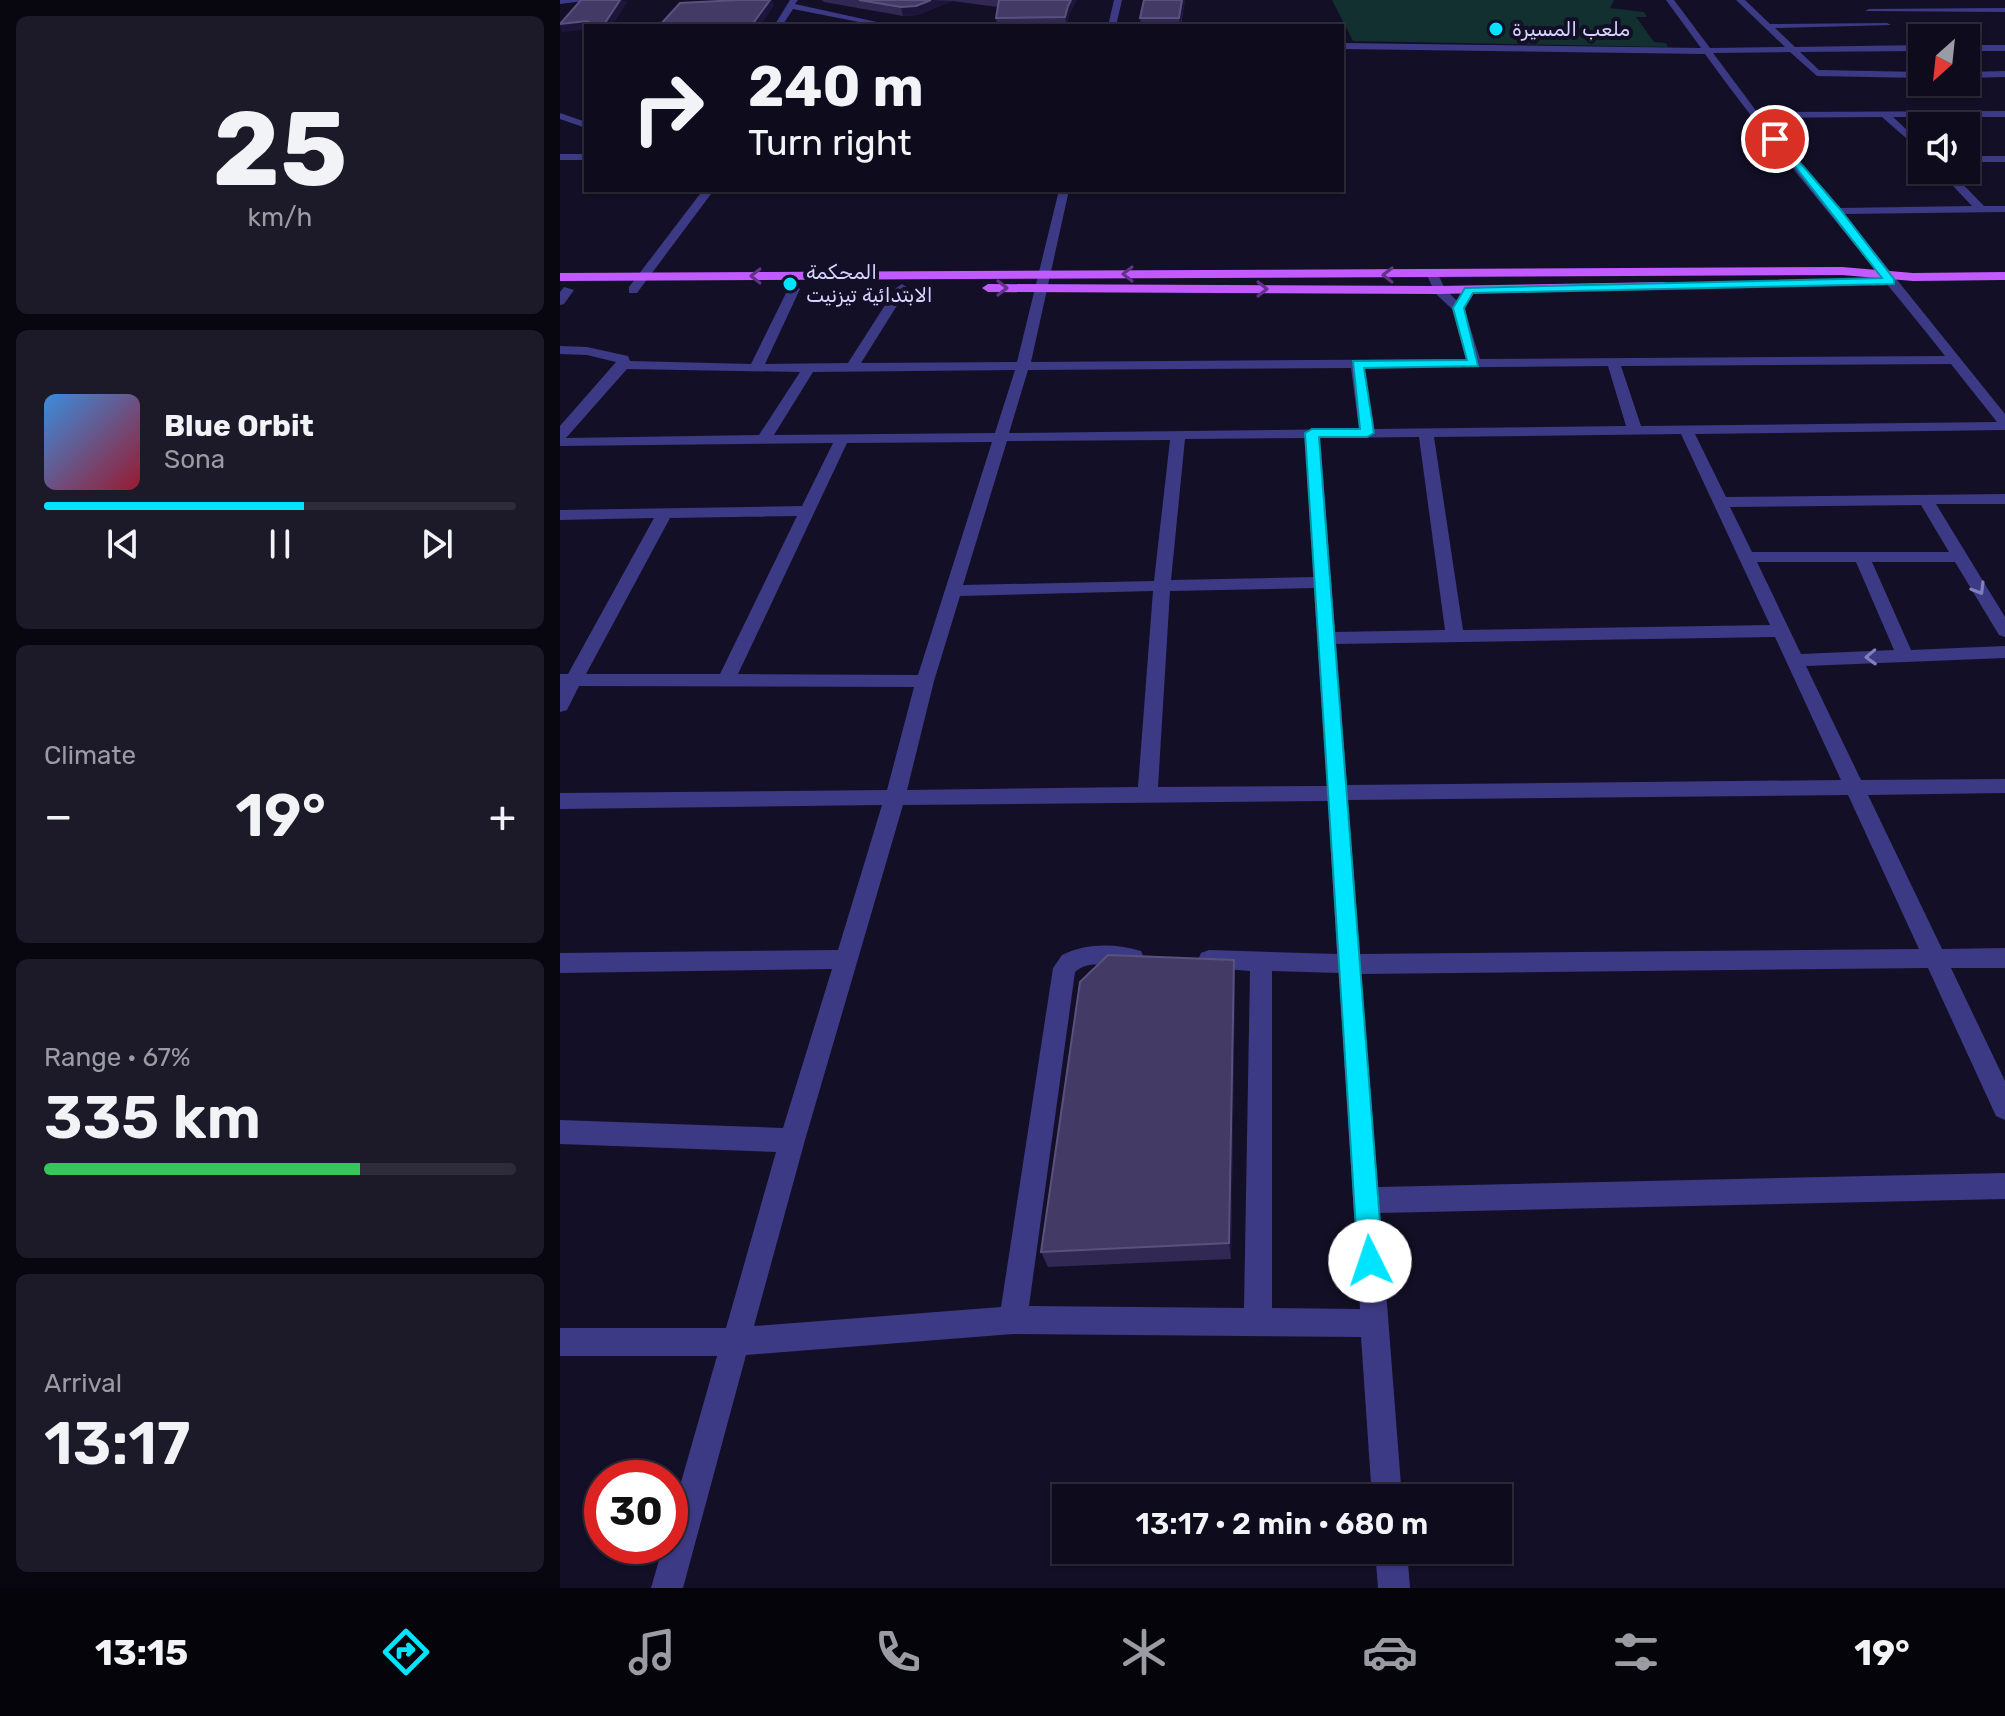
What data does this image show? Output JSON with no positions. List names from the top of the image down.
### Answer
{
  "places": ["ملعب المسيرة", "المحكمة الابتدائية تيزنيت"],
  "north": "bottom left",
  "page": {
    "tile": [
      ["25", "km/h"],
      "Climate",
      ["Range · 67%", "335 km"],
      ["Arrival", "13:17"]
    ],
    "turn": ["240 m", "Turn right"],
    "song": ["Blue Orbit", "Sona"],
    "heat": ["−", "19°", "+"],
    "limit": "30",
    "trip": "13:17 · 2 min · 680 m",
    "tabs": ["13:15", "19°"]
  }
}
